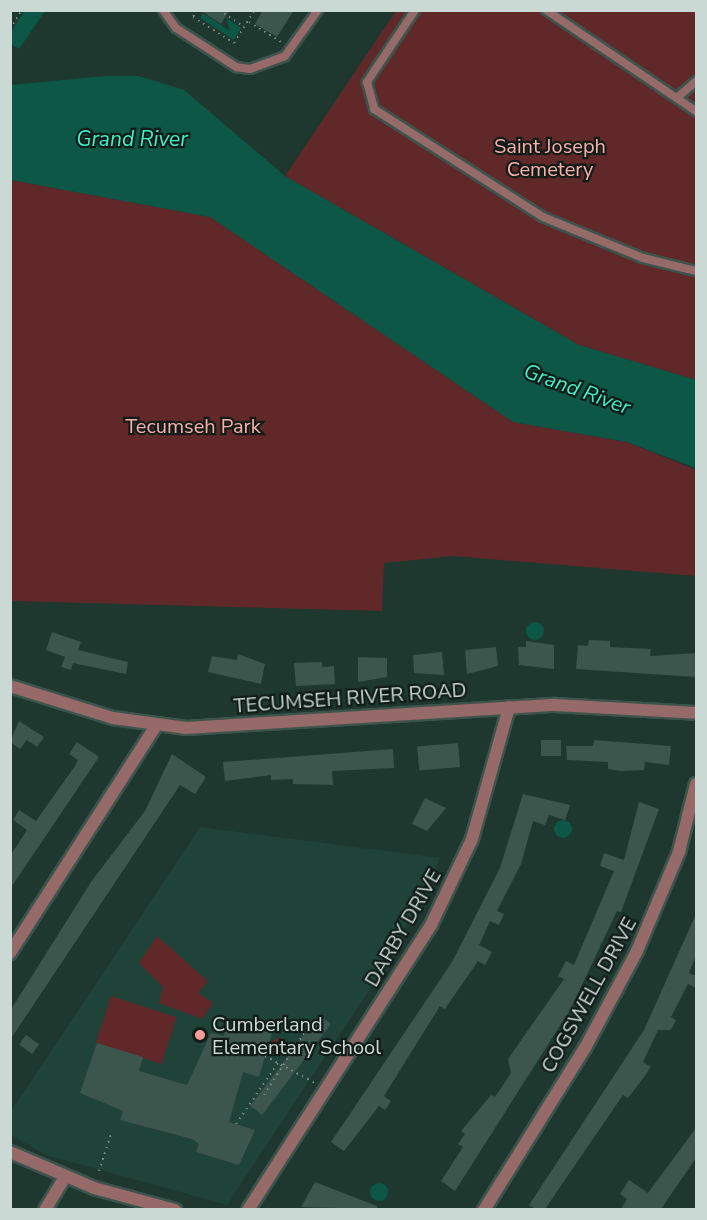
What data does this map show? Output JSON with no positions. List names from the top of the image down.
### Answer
{
  "streets": {
    "street": ["TECUMSEH RIVER ROAD", "DARBY DRIVE", "COGSWELL DRIVE"]
  },
  "crossings": [
    ["TECUMSEH RIVER ROAD", "DARBY DRIVE"]
  ],
  "water": ["Grand River"],
  "parks": ["Saint Joseph Cemetery", "Tecumseh Park"],
  "places": ["Cumberland Elementary School"]
}
